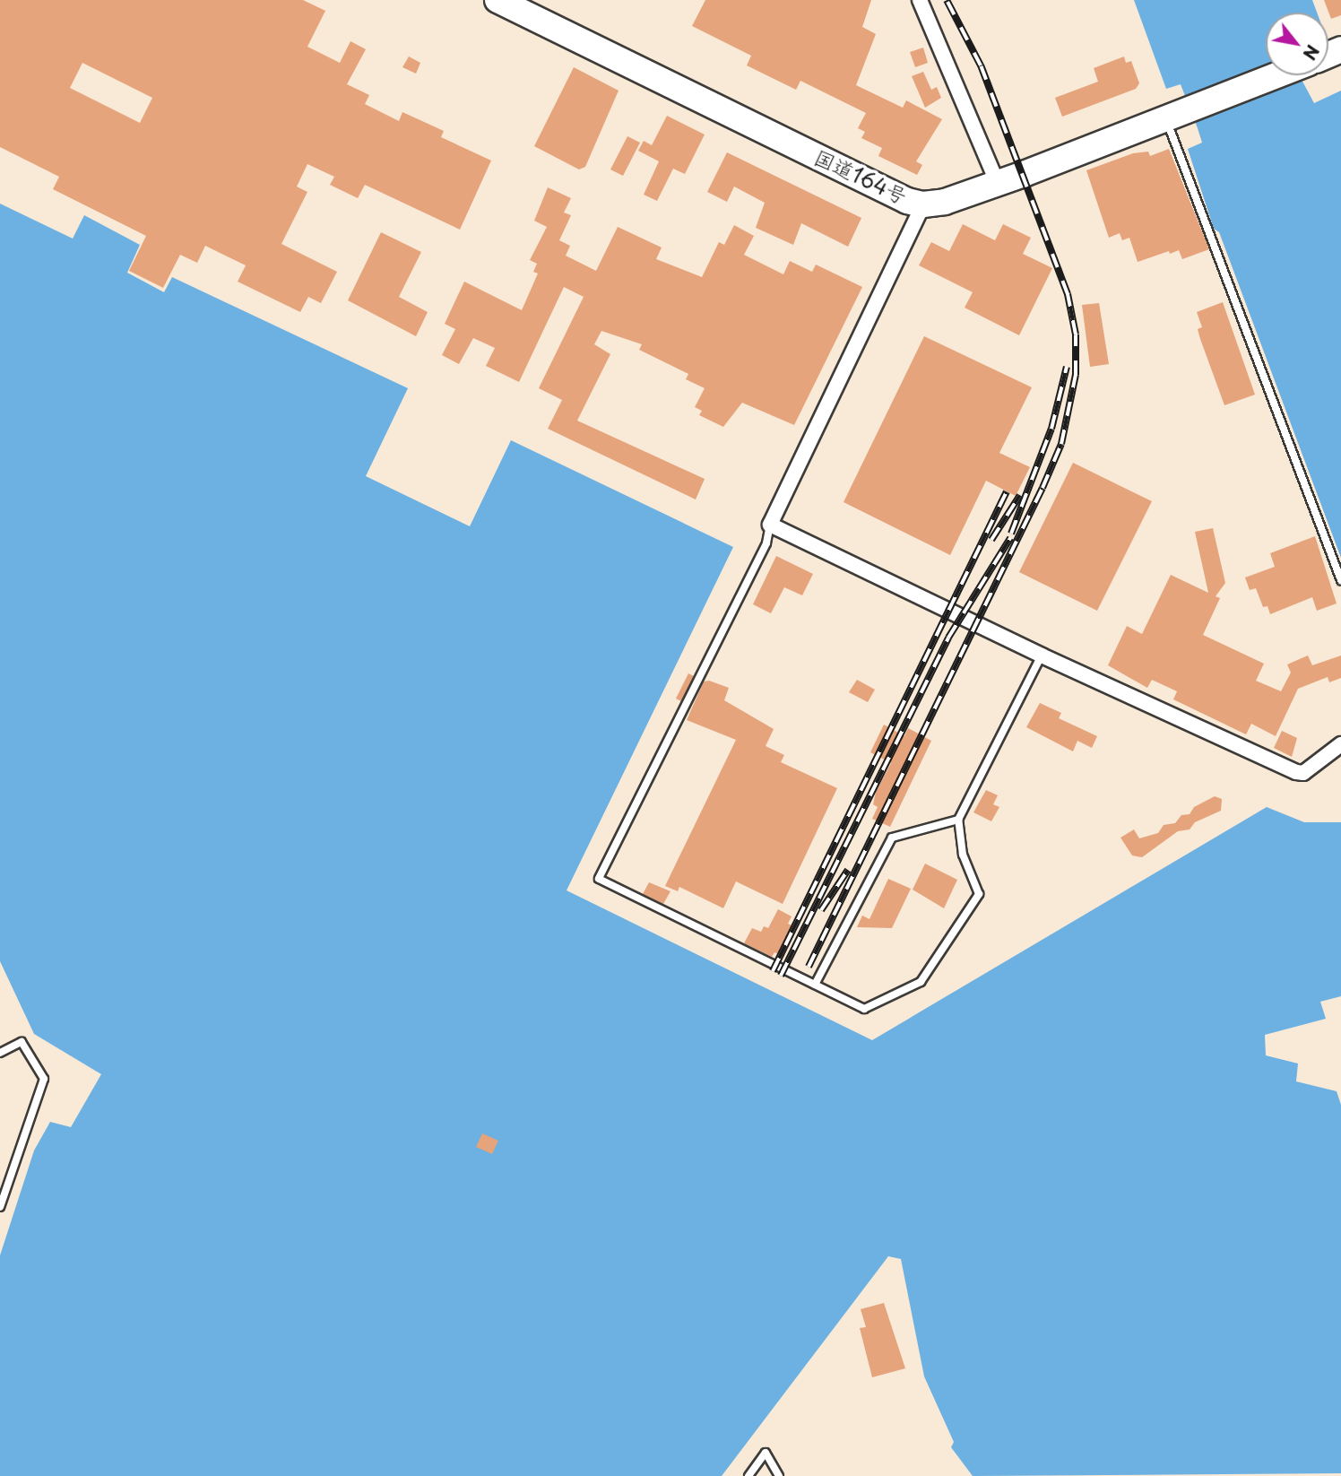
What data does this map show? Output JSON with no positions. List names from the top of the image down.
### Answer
{
  "streets": {
    "highway": ["国道164号"]
  },
  "north": "bottom right"
}
